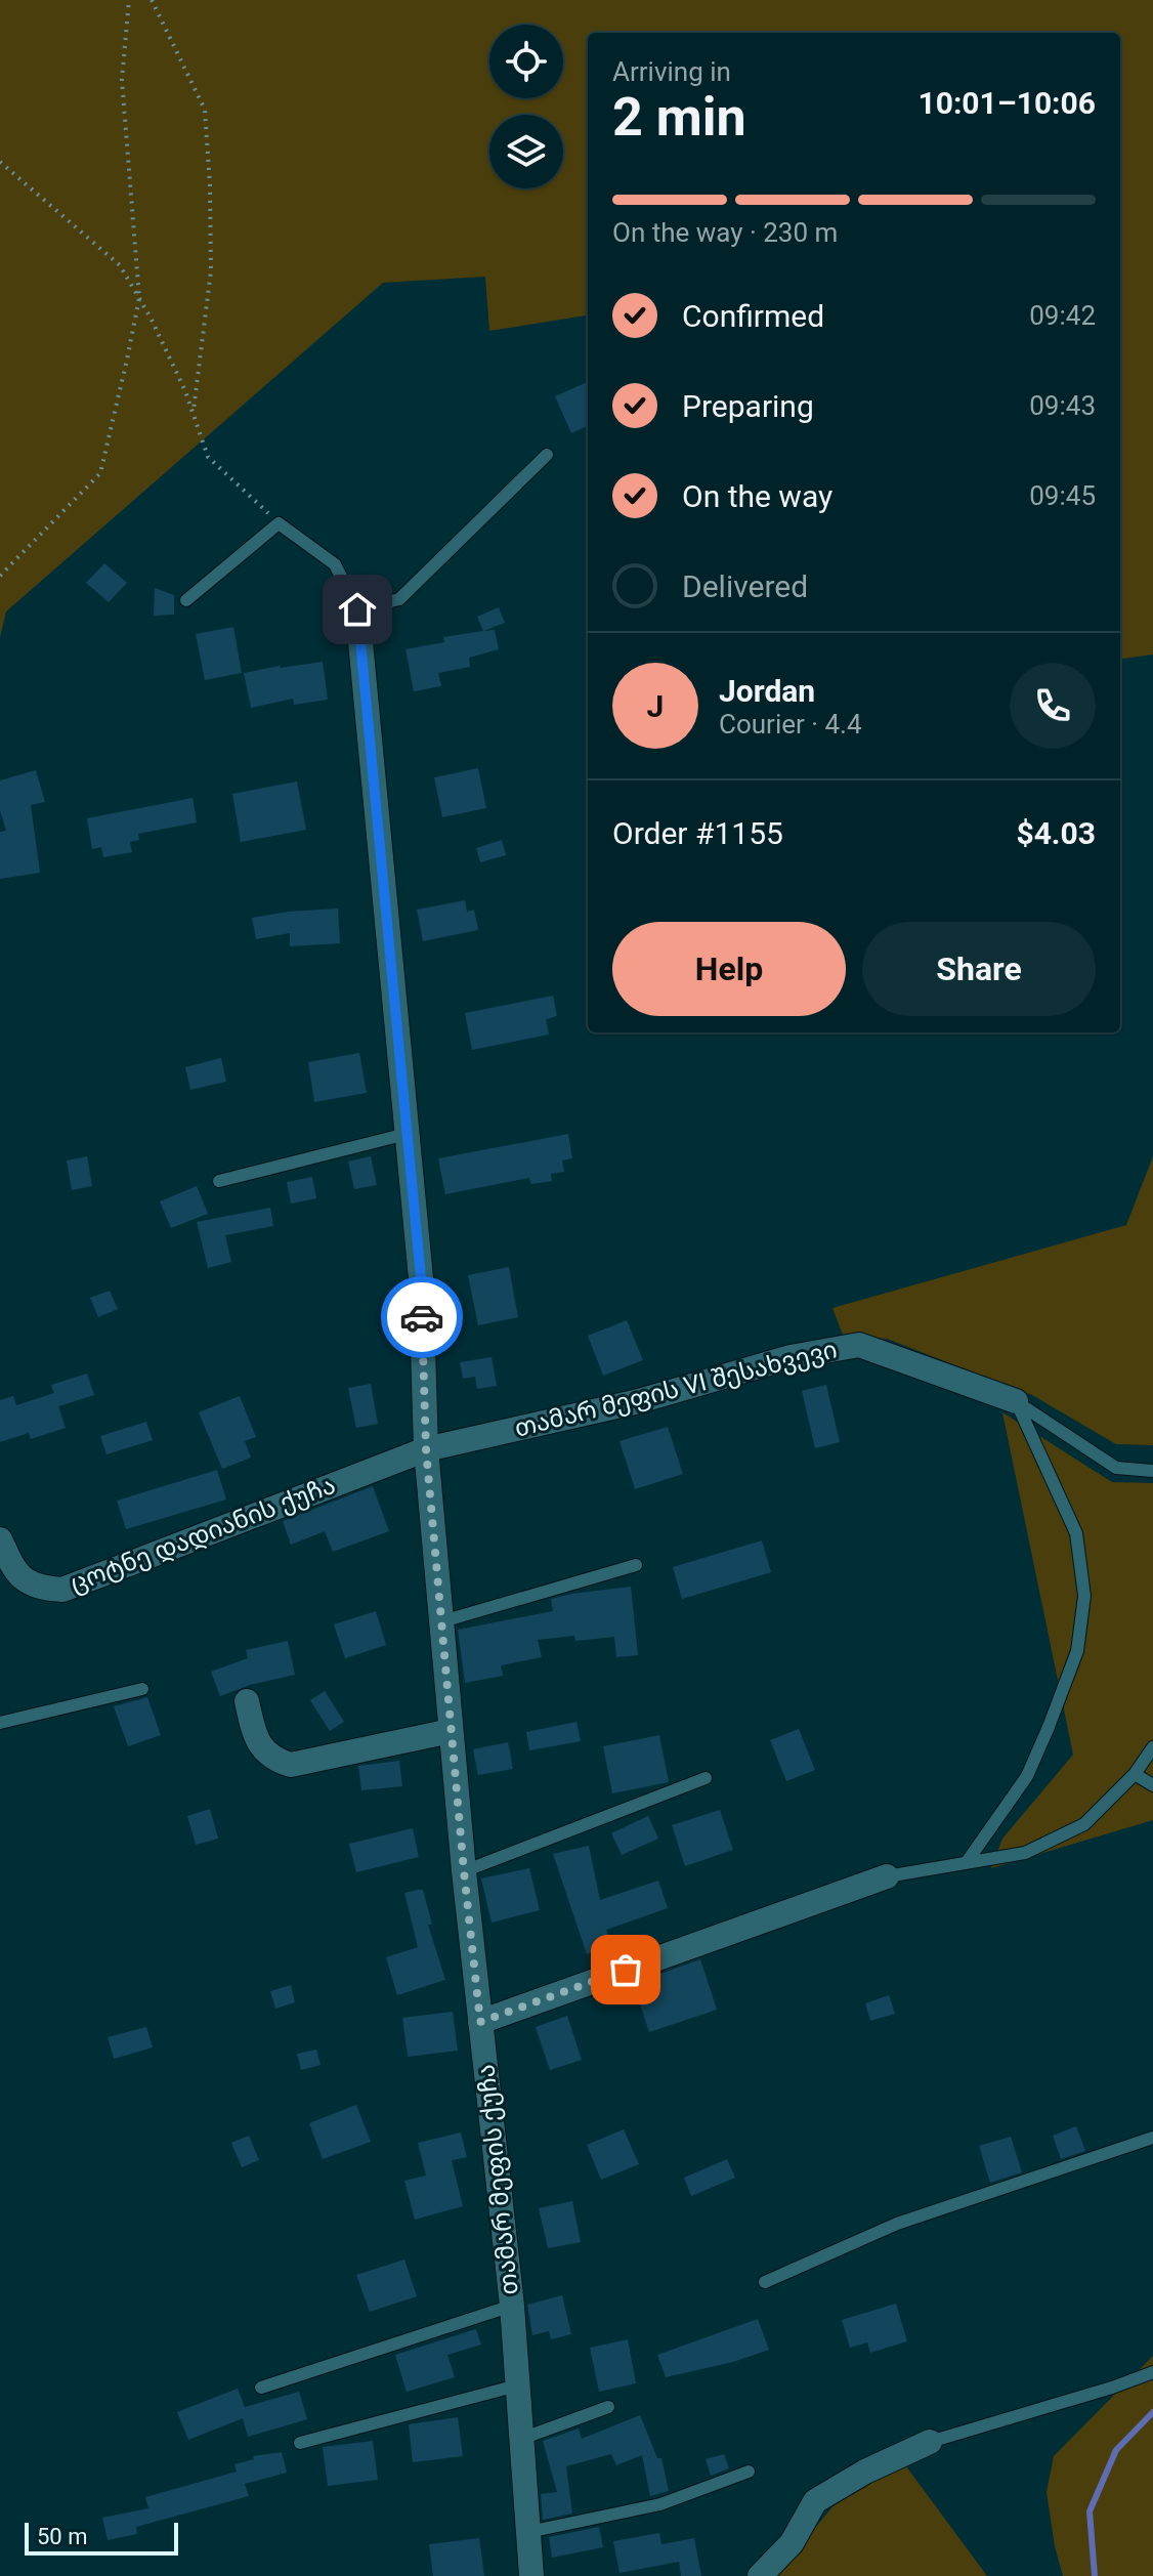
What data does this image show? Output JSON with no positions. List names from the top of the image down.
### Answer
{
  "streets": {
    "street": ["თამარ მეფის VI შესახვევი", "ცოტნე დადიანის ქუჩა", "თამარ მეფის ქუჩა"]
  },
  "crossings": [
    ["თამარ მეფის VI შესახვევი", "ცოტნე დადიანის ქუჩა"],
    ["თამარ მეფის VI შესახვევი", "თამარ მეფის ქუჩა"],
    ["ცოტნე დადიანის ქუჩა", "თამარ მეფის ქუჩა"]
  ],
  "scale_bar": "50 m",
  "page": {
    "heading": ["2 min", "Arriving in", "10:01–10:06"],
    "panel": [
      "Jordan",
      "Courier · 4.4",
      "Order #1155",
      "$4.03"
    ],
    "bar": "On the way · 230 m",
    "list": [
      ["Confirmed", "09:42"],
      ["Preparing", "09:43"],
      ["On the way", "09:45"],
      "Delivered"
    ],
    "round": "J",
    "buttons": ["Help", "Share"],
    "scale": "50 m"
  }
}
